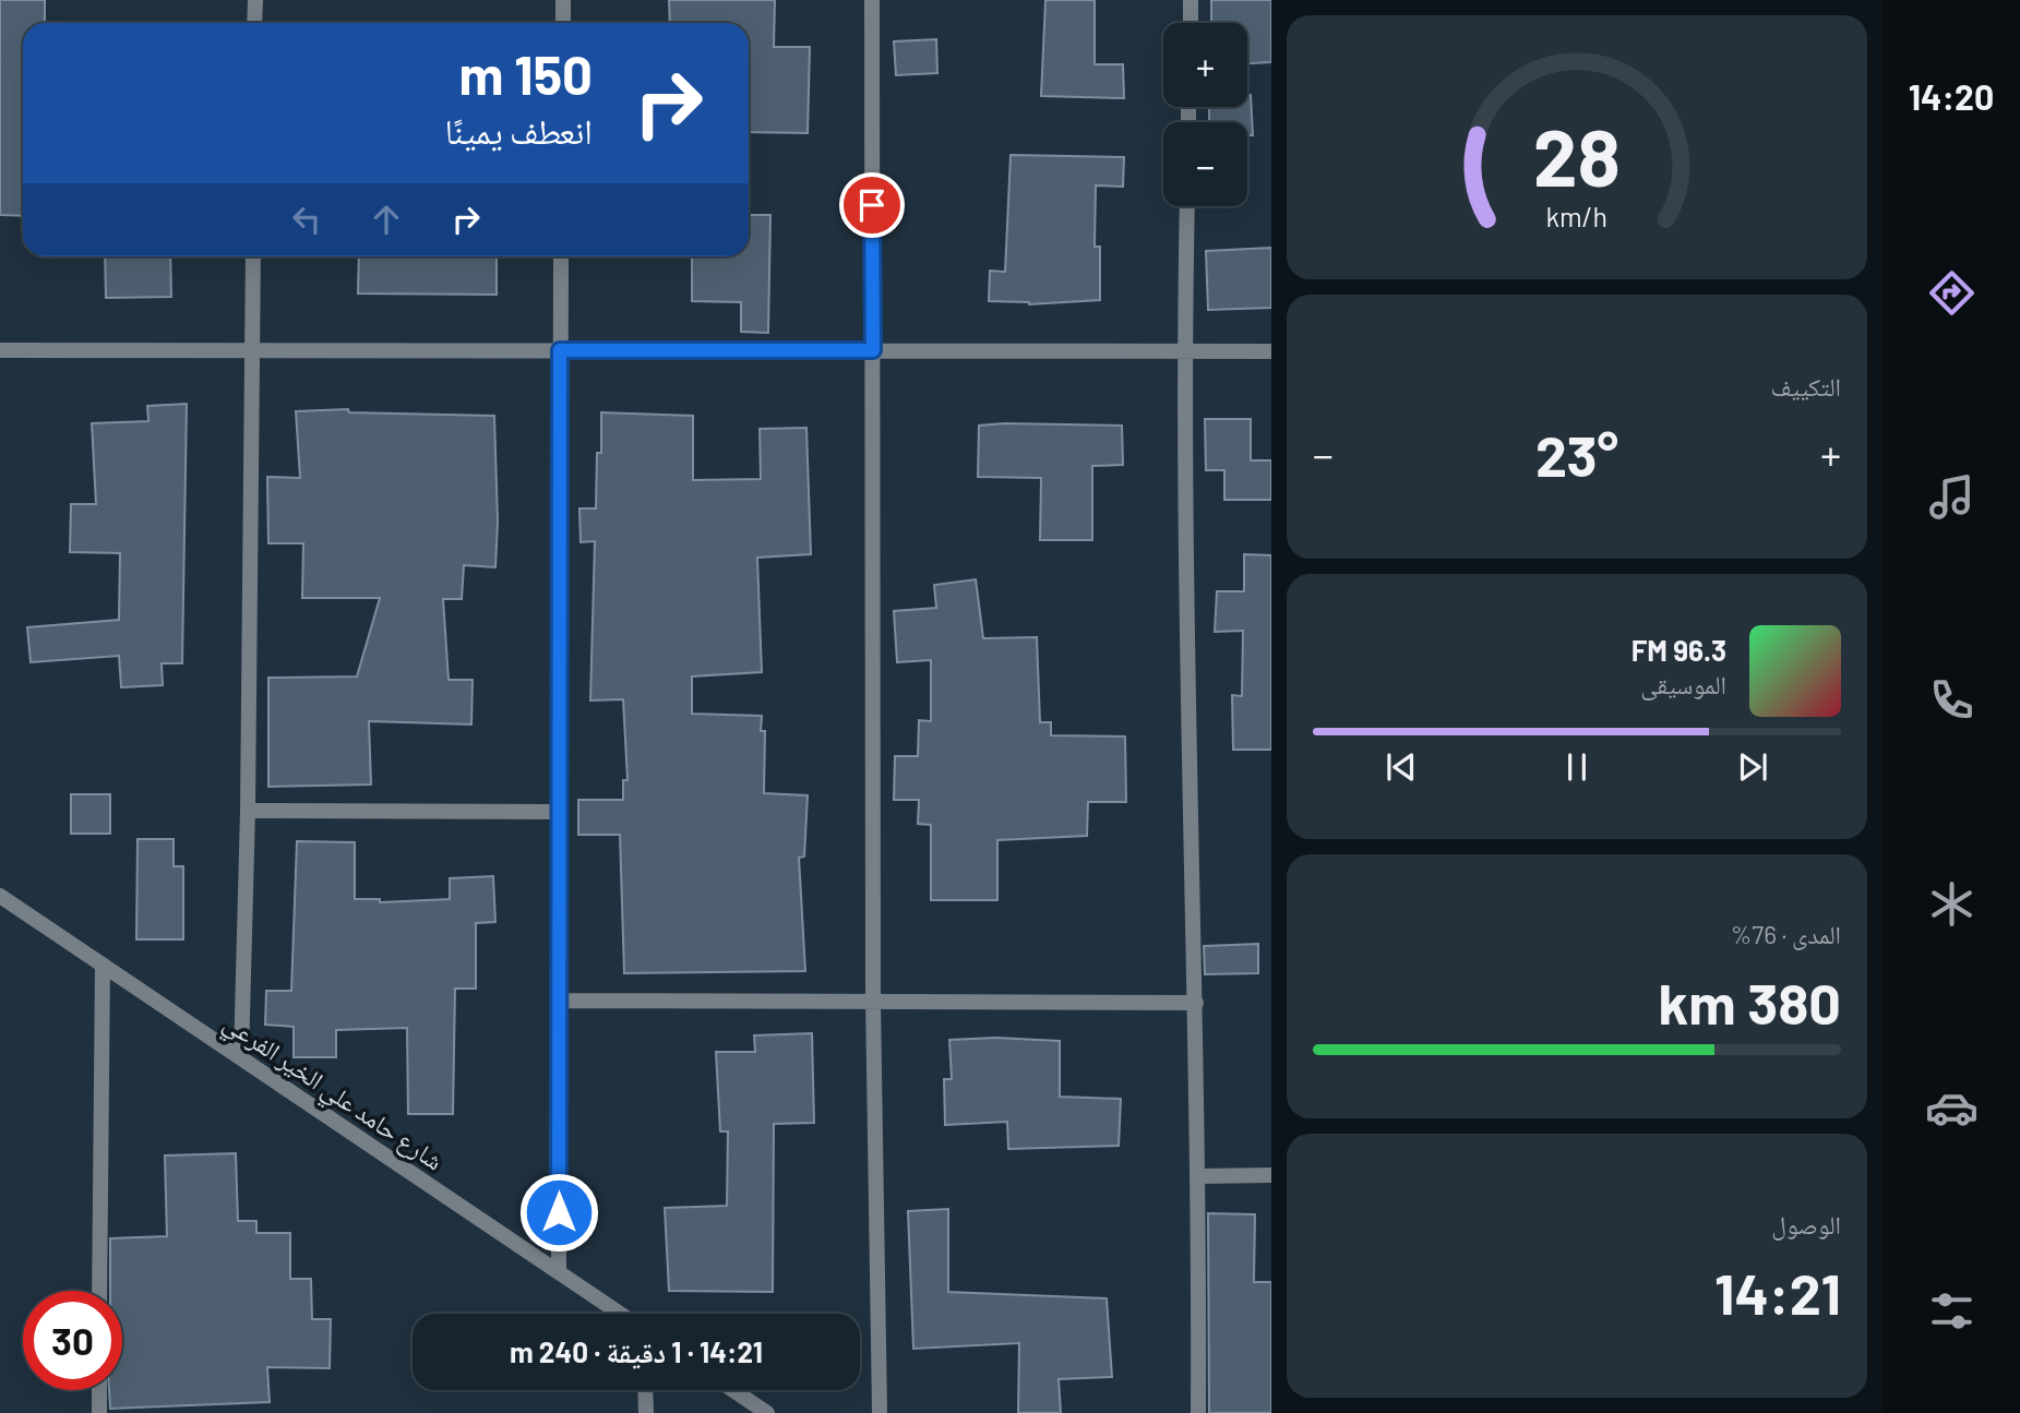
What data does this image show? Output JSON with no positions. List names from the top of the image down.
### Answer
{
  "streets": {
    "street": ["شارع حامد علي الخير الفرعي"]
  },
  "page": {
    "tabs": "14:20",
    "map_buttons": ["+", "−"],
    "turn": ["150 m", "انعطف يمينًا"],
    "tile": [
      "التكييف",
      ["المدى · 76%", "380 km"],
      ["الوصول", "14:21"]
    ],
    "heat": ["−", "23°", "+"],
    "song": ["96.3 FM", "الموسيقى"],
    "limit": "30",
    "trip": "14:21 · 1 دقيقة · 240 m",
    "gauge": ["28", "km/h"]
  }
}
